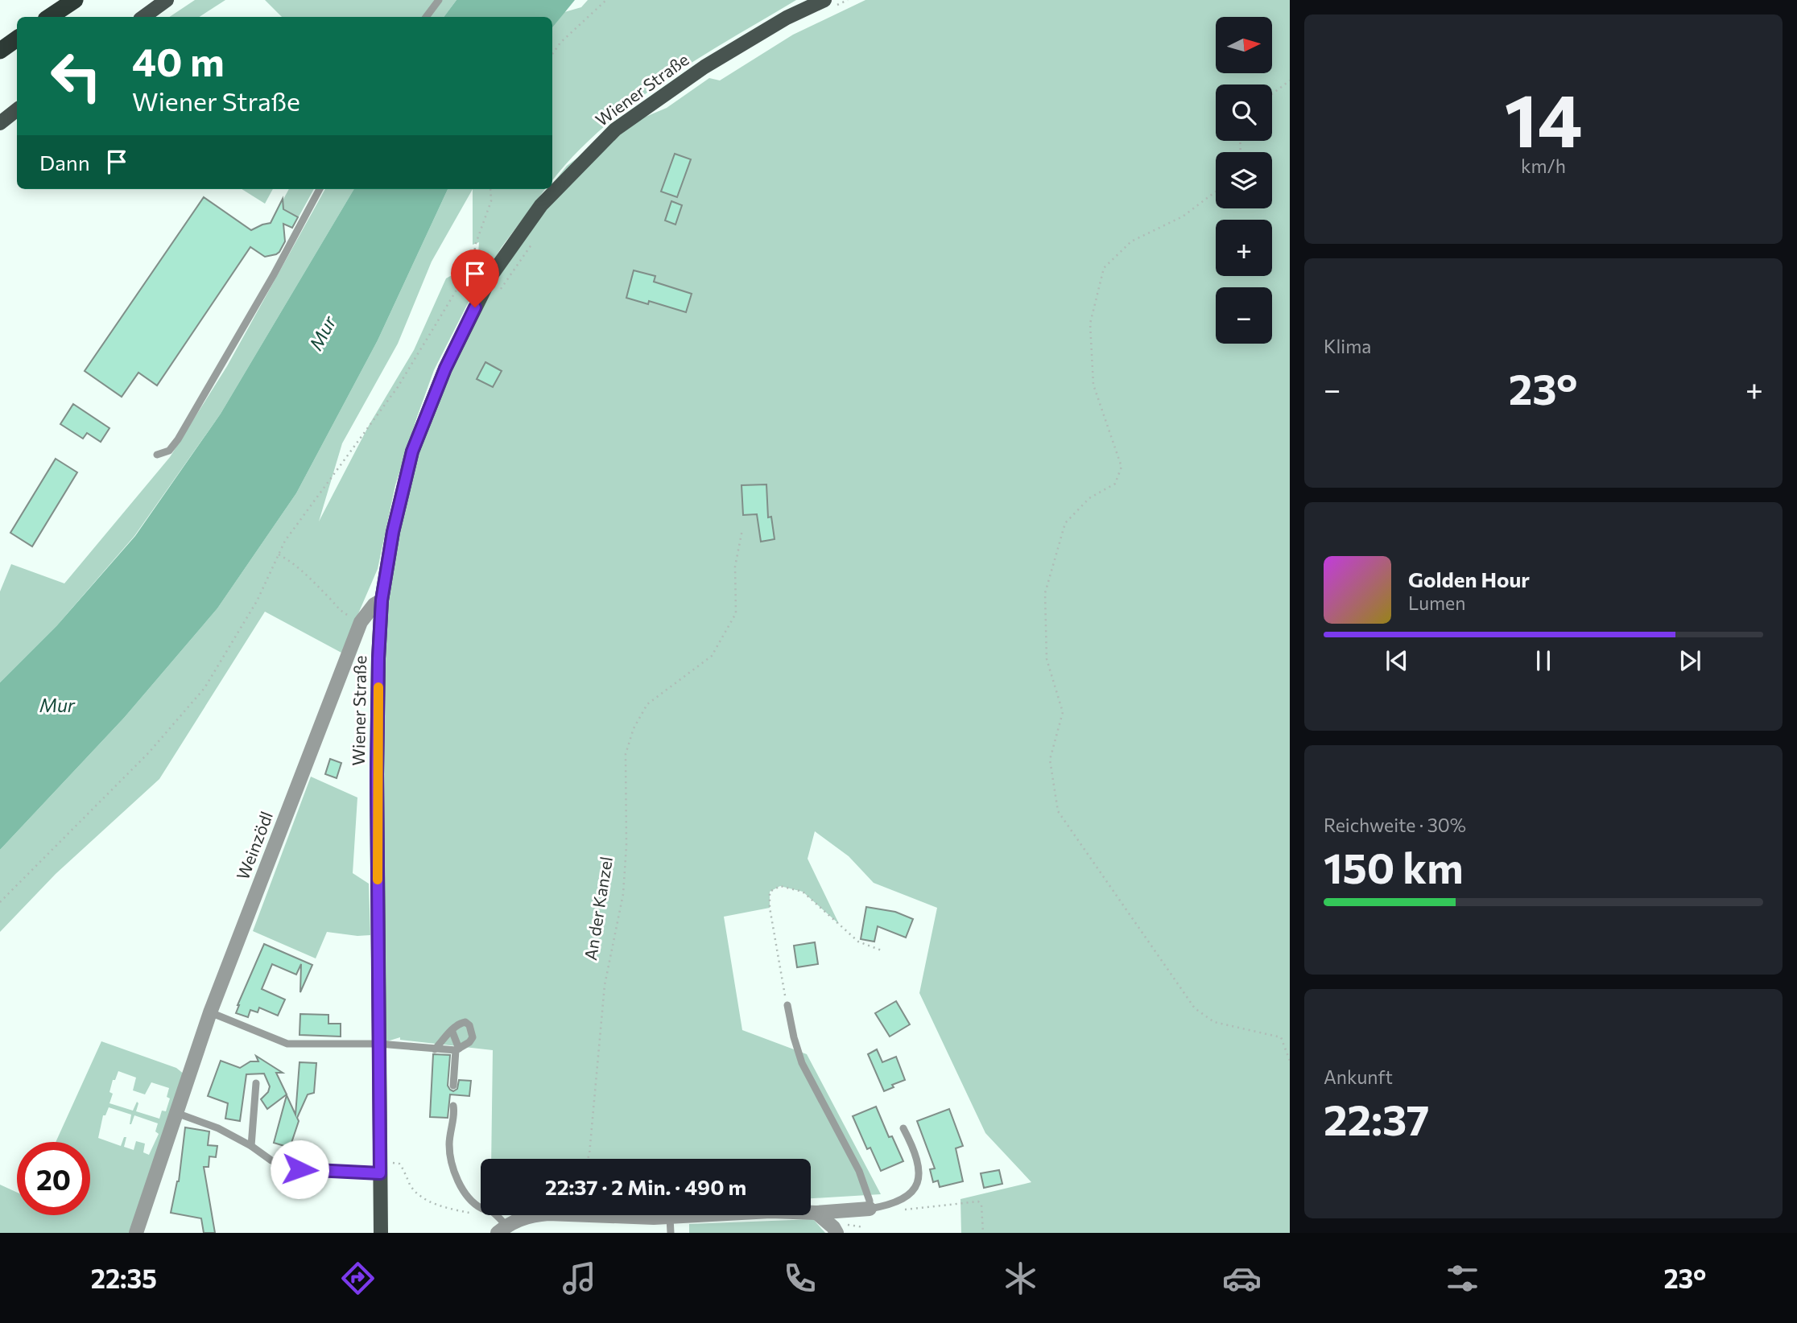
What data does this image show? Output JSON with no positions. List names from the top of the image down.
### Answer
{
  "streets": {
    "main road": ["Wiener Straße"],
    "street": ["Weinzödl"],
    "path": ["An der Kanzel"]
  },
  "crossings": [
    ["Wiener Straße", "Weinzödl"]
  ],
  "water": ["Mur"],
  "north": "right",
  "page": {
    "tile": [
      ["14", "km/h"],
      "Klima",
      ["Reichweite · 30%", "150 km"],
      ["Ankunft", "22:37"]
    ],
    "map_buttons": ["+", "−"],
    "turn": ["40 m", "Wiener Straße"],
    "then": "Dann",
    "heat": ["−", "23°", "+"],
    "song": ["Golden Hour", "Lumen"],
    "limit": "20",
    "trip": "22:37 · 2 Min. · 490 m",
    "tabs": ["22:35", "23°"]
  }
}
